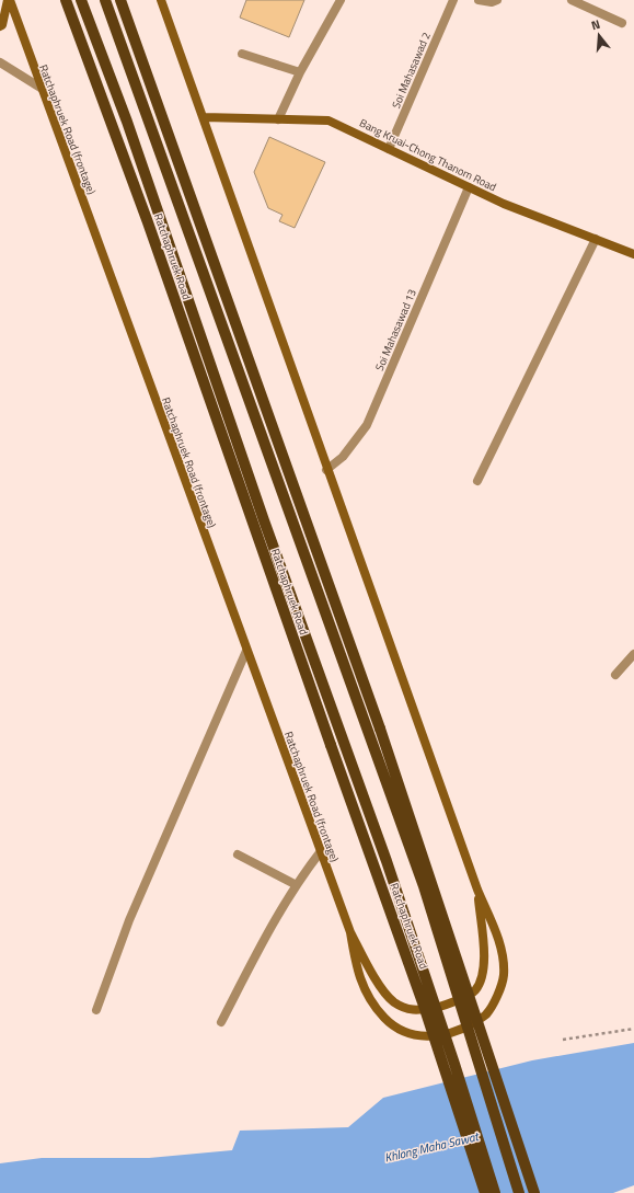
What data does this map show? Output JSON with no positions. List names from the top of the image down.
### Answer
{
  "streets": {
    "main road": ["Ratchaphruek Road (frontage)", "Bang Kruai-Chong Thanom Road", "Ratchaphruek Road"],
    "street": ["Soi Mahasawad 2", "Soi Mahasawad 13"]
  },
  "crossings": [
    ["Soi Mahasawad 2", "Bang Kruai-Chong Thanom Road"],
    ["Ratchaphruek Road (frontage)", "Bang Kruai-Chong Thanom Road"],
    ["Ratchaphruek Road (frontage)", "Soi Mahasawad 13"],
    ["Bang Kruai-Chong Thanom Road", "Soi Mahasawad 13"]
  ],
  "water": ["Khlong Maha Sawat"],
  "north": "top"
}
